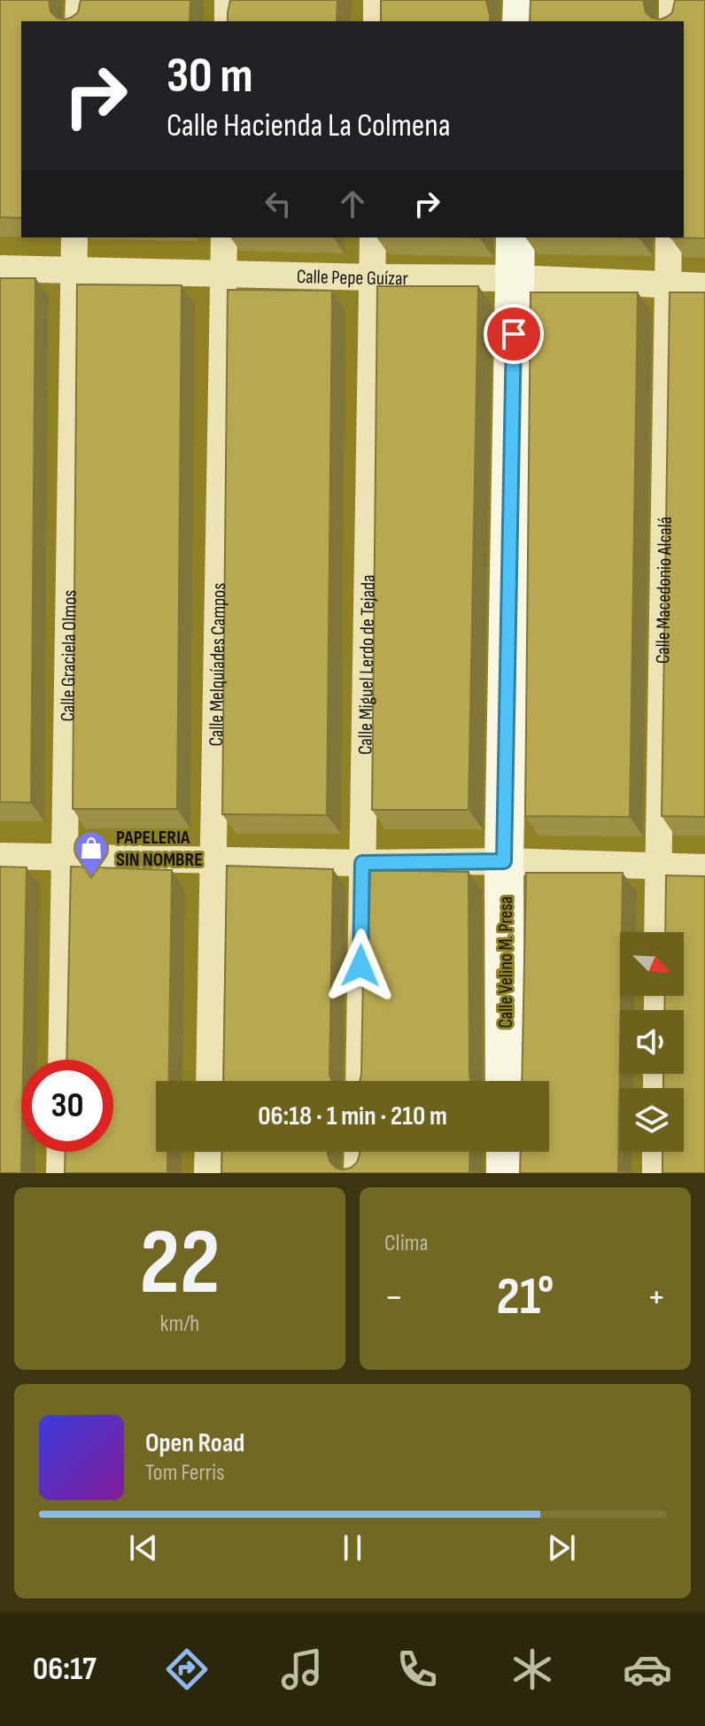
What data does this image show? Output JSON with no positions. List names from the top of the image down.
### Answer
{
  "streets": {
    "street": [
      "Calle Pepe Guízar",
      "Calle Macedonio Alcalá",
      "Calle Graciela Olmos",
      "Calle Melquíades Campos",
      "Calle Miguel Lerdo de Tejada",
      "Calle Velino M. Presa"
    ]
  },
  "crossings": [
    ["Calle Pepe Guízar", "Calle Macedonio Alcalá"],
    ["Calle Pepe Guízar", "Calle Graciela Olmos"],
    ["Calle Pepe Guízar", "Calle Melquíades Campos"],
    ["Calle Pepe Guízar", "Calle Miguel Lerdo de Tejada"],
    ["Calle Pepe Guízar", "Calle Velino M. Presa"]
  ],
  "places": {
    "shop": ["PAPELERIA SIN NOMBRE"]
  },
  "north": "bottom right",
  "page": {
    "turn": ["30 m", "Calle Hacienda La Colmena"],
    "limit": "30",
    "trip": "06:18 · 1 min · 210 m",
    "tile": [
      ["22", "km/h"],
      "Clima"
    ],
    "heat": ["−", "21°", "+"],
    "song": ["Open Road", "Tom Ferris"],
    "tabs": "06:17"
  }
}
